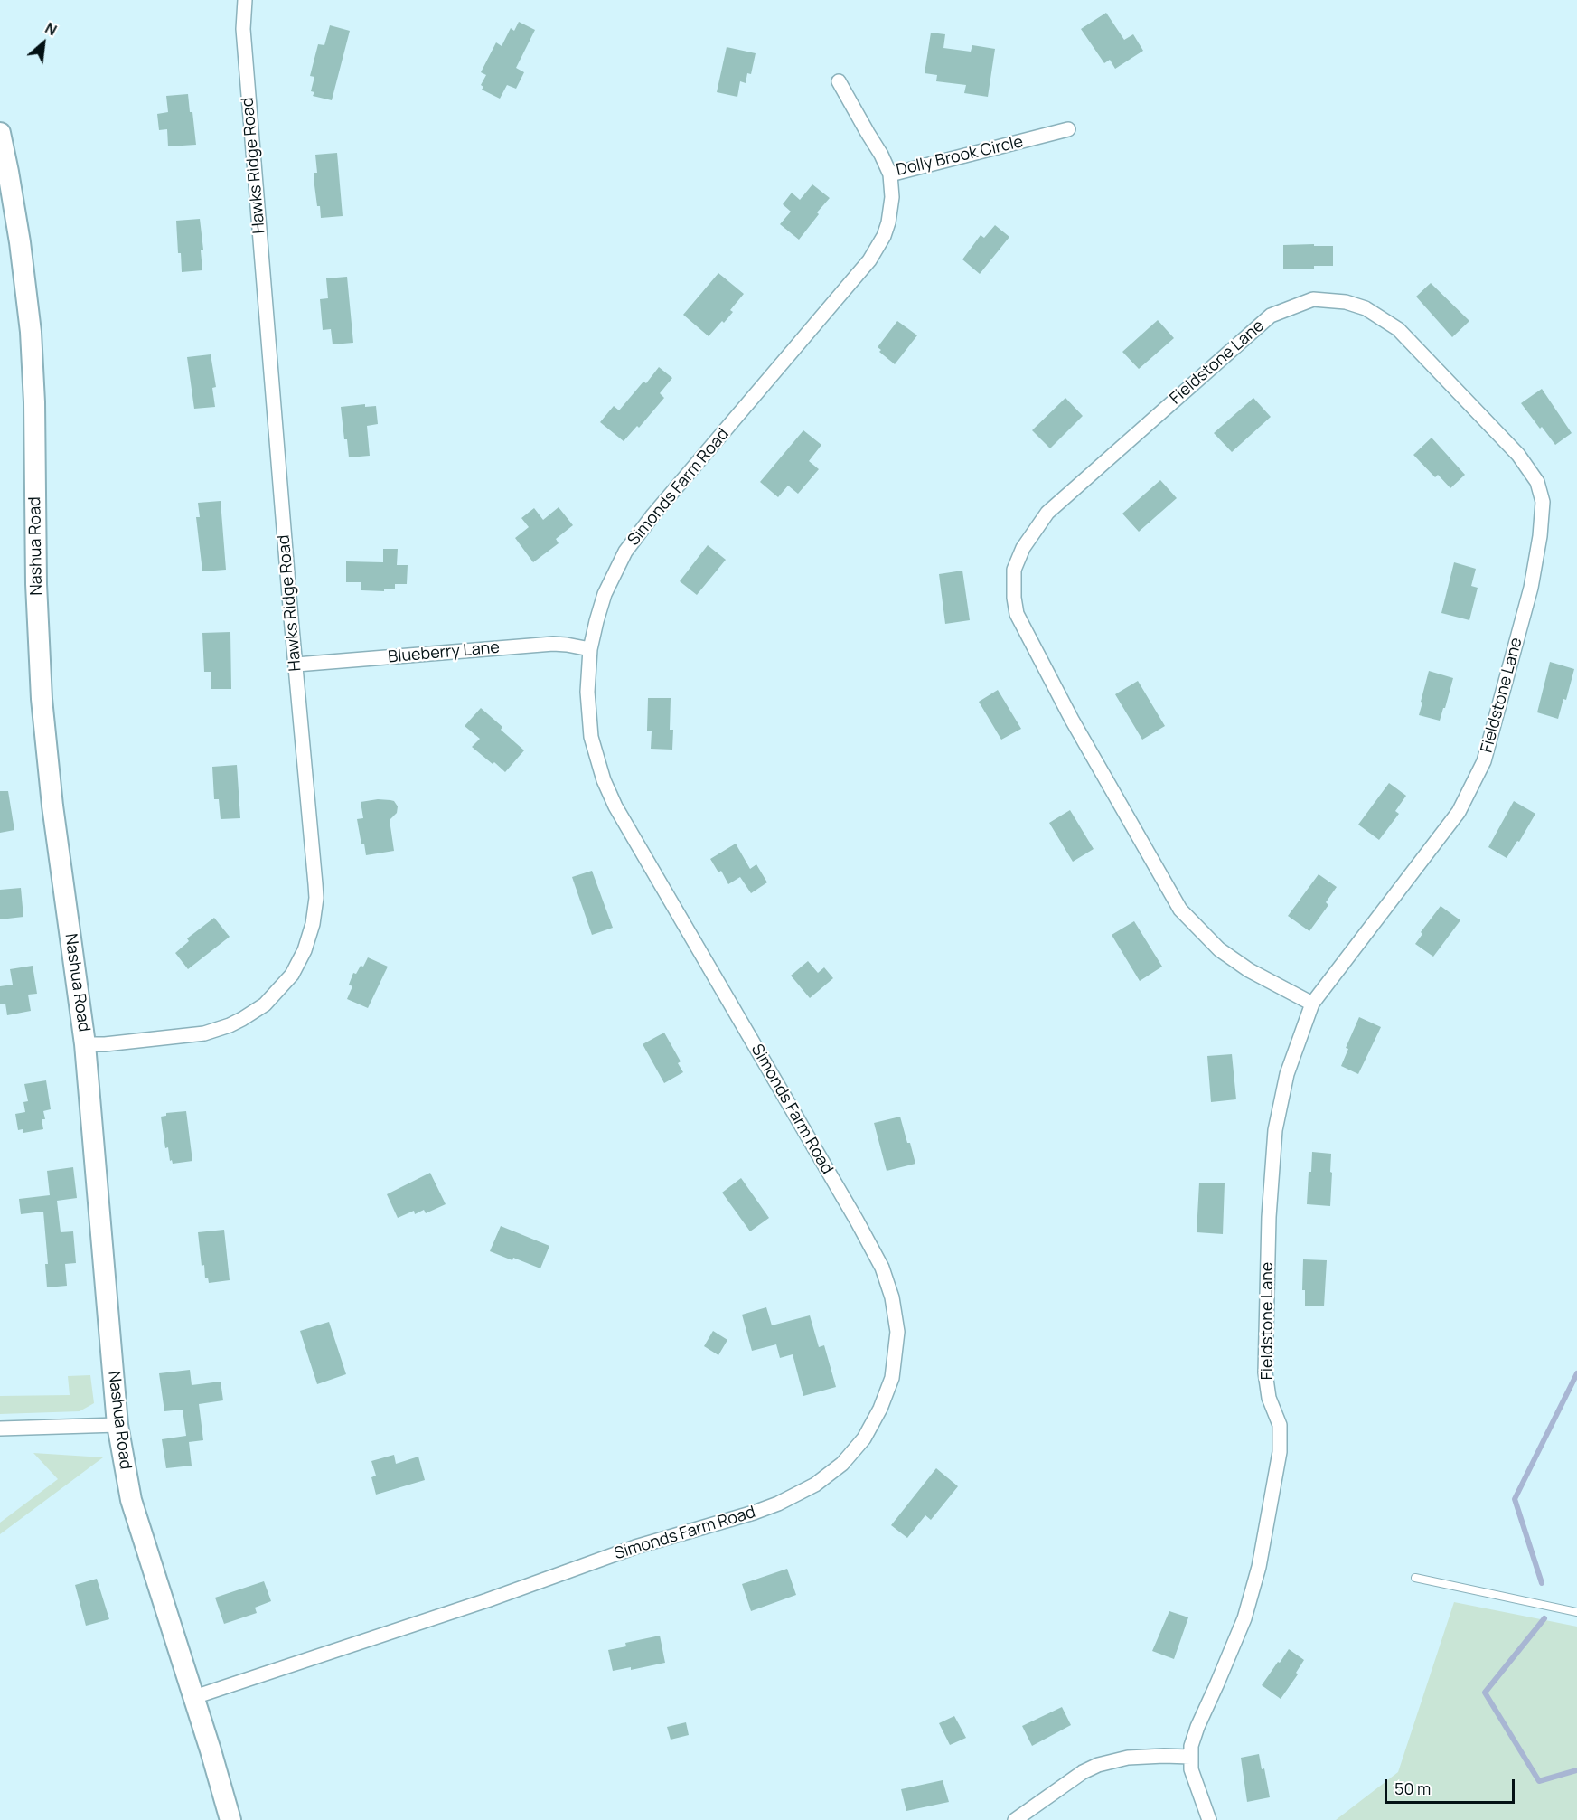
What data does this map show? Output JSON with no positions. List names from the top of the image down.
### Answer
{
  "streets": {
    "main road": ["Nashua Road"],
    "street": [
      "Dolly Brook Circle",
      "Hawks Ridge Road",
      "Fieldstone Lane",
      "Simonds Farm Road",
      "Blueberry Lane"
    ]
  },
  "crossings": [
    ["Dolly Brook Circle", "Simonds Farm Road"],
    ["Hawks Ridge Road", "Nashua Road"],
    ["Hawks Ridge Road", "Blueberry Lane"],
    ["Simonds Farm Road", "Nashua Road"],
    ["Simonds Farm Road", "Blueberry Lane"]
  ],
  "scale_bar": "50 m",
  "north": "top right"
}
